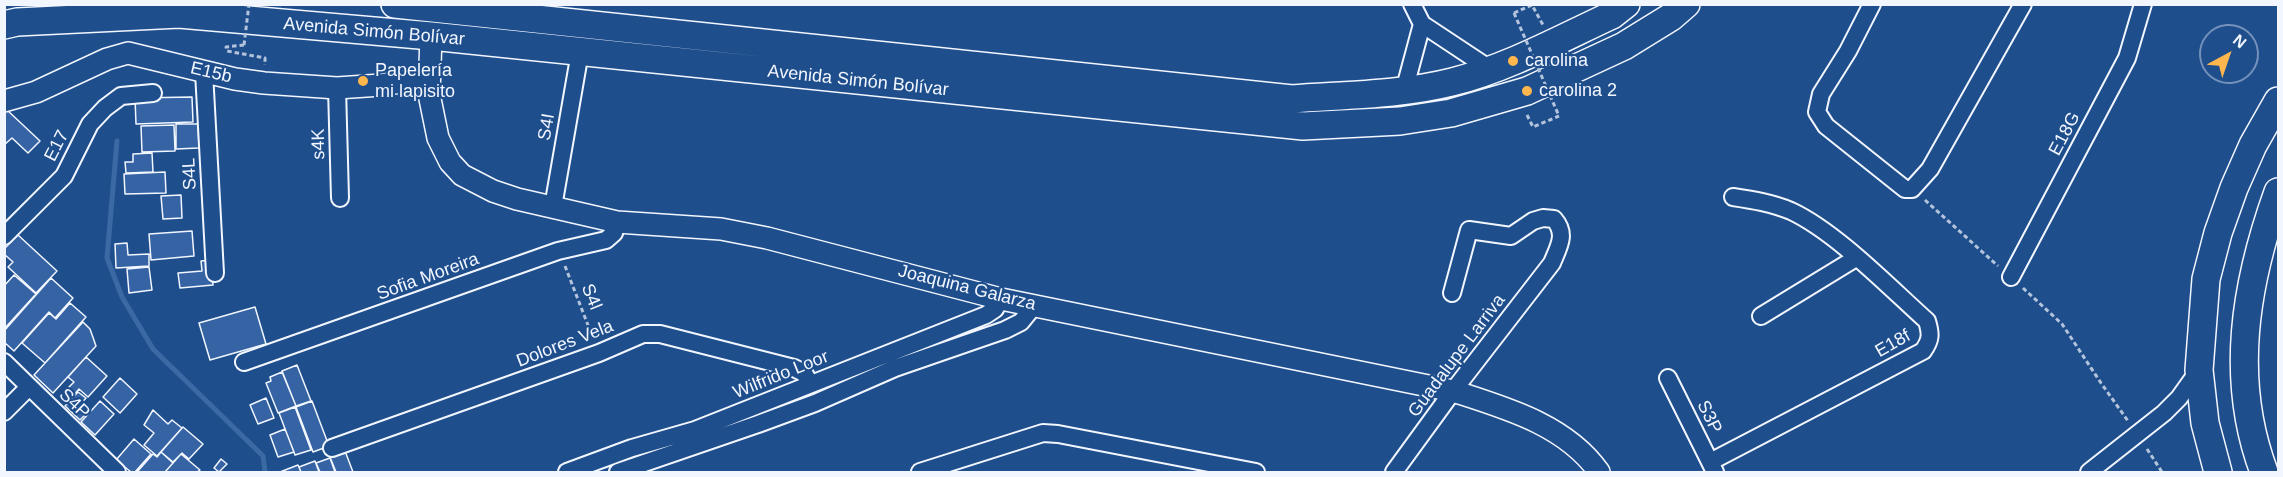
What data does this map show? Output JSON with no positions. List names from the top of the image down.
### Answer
{
  "streets": {
    "highway": ["Avenida Simón Bolívar"],
    "street": [
      "E15b",
      "S4I",
      "E18G",
      "s4K",
      "E17",
      "S4L",
      "Sofia Moreira",
      "Joaquina Galarza",
      "Dolores Vela",
      "E18f",
      "Guadalupe Larriva",
      "Wilfrido Loor",
      "S4P",
      "S3P"
    ],
    "path": ["S4l"]
  },
  "crossings": [
    ["Avenida Simón Bolívar", "S4I"],
    ["Avenida Simón Bolívar", "Joaquina Galarza"],
    ["E15b", "s4K"],
    ["E15b", "S4L"],
    ["E15b", "Joaquina Galarza"],
    ["S4I", "Joaquina Galarza"],
    ["Sofia Moreira", "Joaquina Galarza"],
    ["Sofia Moreira", "S4l"],
    ["Joaquina Galarza", "Guadalupe Larriva"],
    ["Joaquina Galarza", "Wilfrido Loor"],
    ["S4l", "Dolores Vela"],
    ["Dolores Vela", "Wilfrido Loor"],
    ["E18f", "S3P"]
  ],
  "places": ["carolina", "Papelería mi lapisito", "carolina 2"],
  "north": "top right"
}
